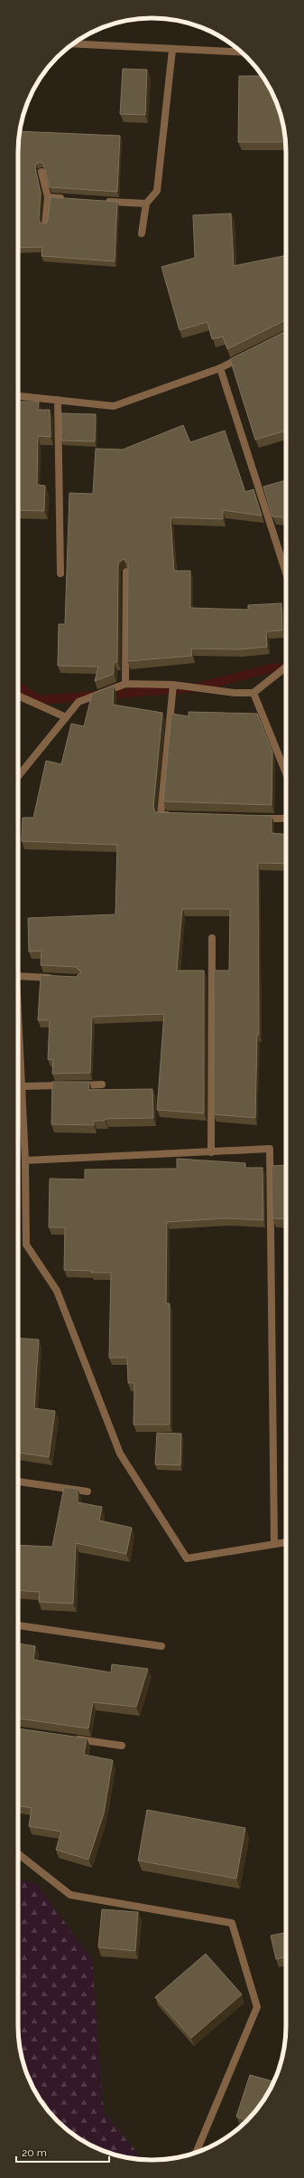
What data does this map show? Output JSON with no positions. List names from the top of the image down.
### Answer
{
  "scale_bar": "20 m"
}
